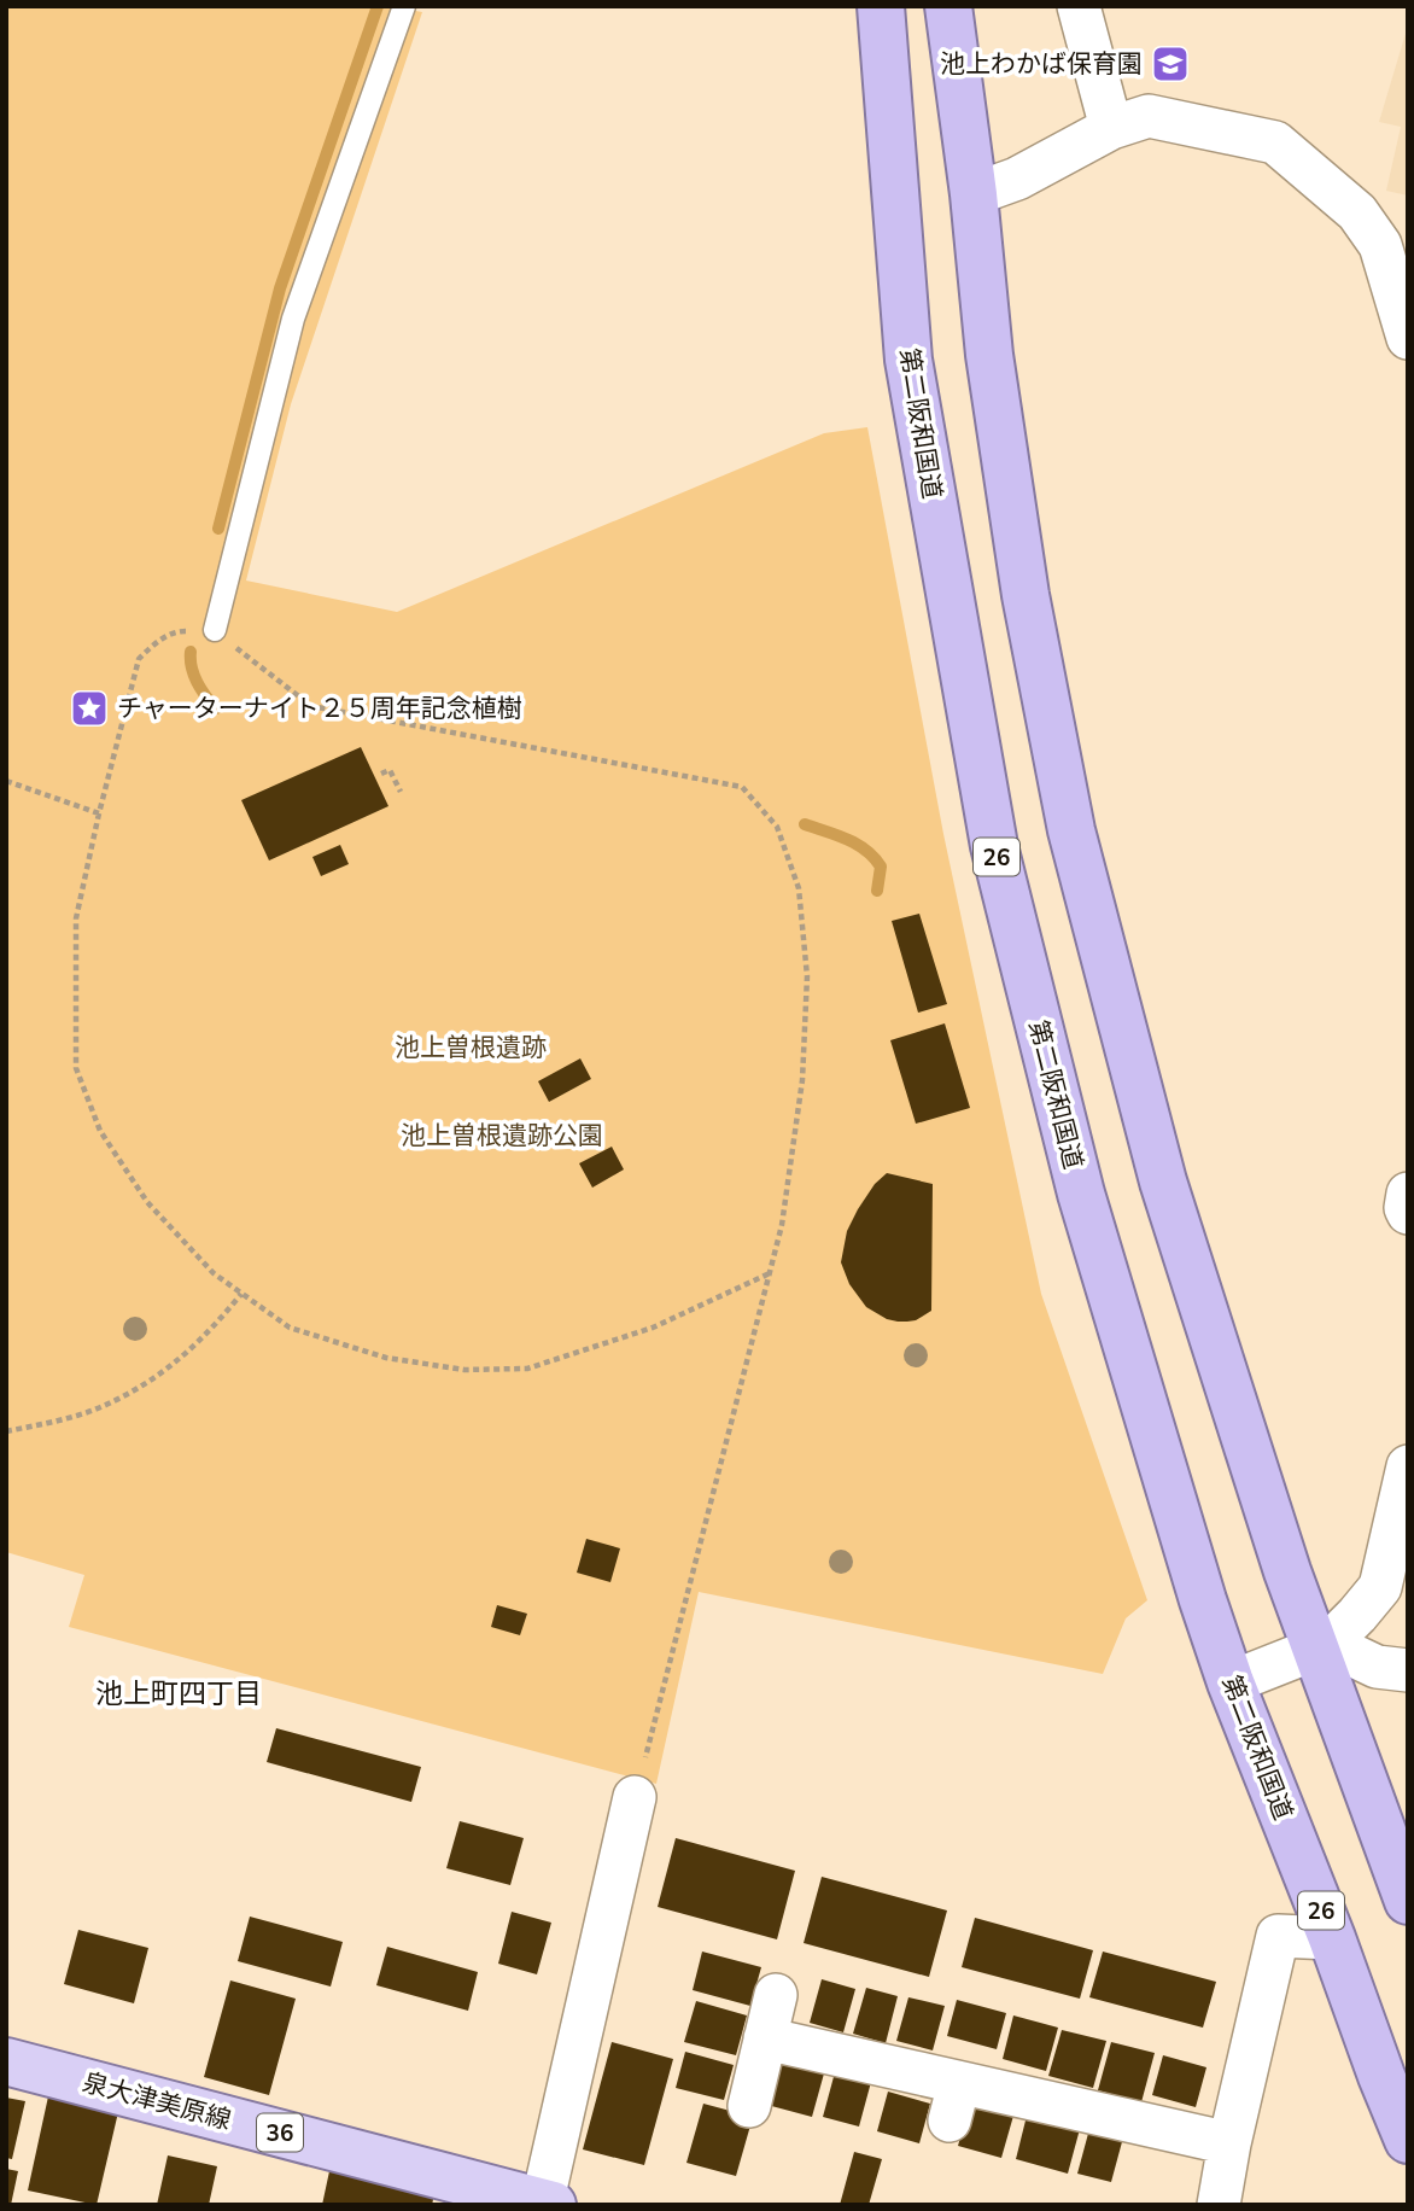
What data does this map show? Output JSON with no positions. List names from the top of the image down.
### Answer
{
  "streets": {
    "highway": ["第二阪和国道", "26"],
    "main road": ["泉大津美原線", "36"]
  },
  "districts": ["池上町四丁目"],
  "parks": ["池上曽根遺跡", "池上曽根遺跡公園"],
  "places": {
    "school or university": ["池上わかば保育園"],
    "place": ["チャーターナイト２５周年記念植樹"]
  }
}
